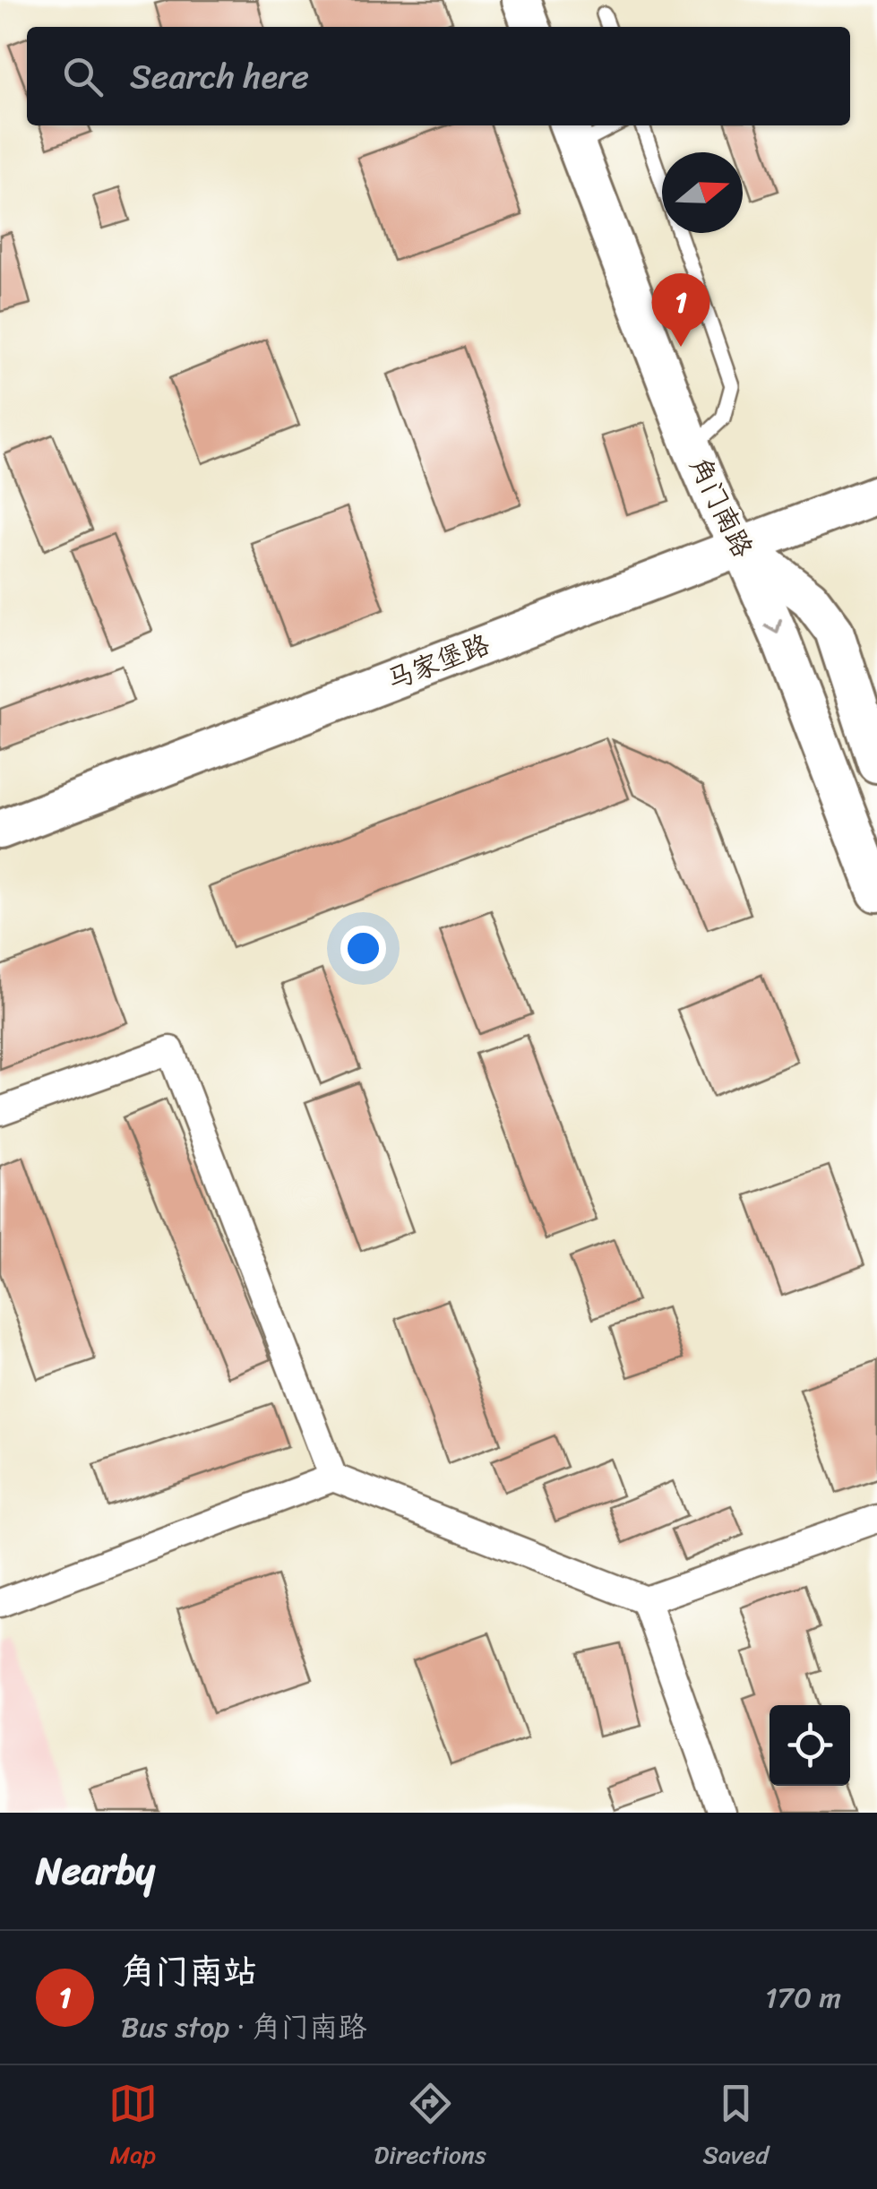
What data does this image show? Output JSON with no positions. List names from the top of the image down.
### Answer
{
  "streets": {
    "street": ["角门南路", "马家堡路"]
  },
  "crossings": [
    ["角门南路", "马家堡路"]
  ],
  "north": "right",
  "page": {
    "search": "Search here",
    "pins": "1",
    "heading": "Nearby",
    "list": [
      {
        "mark": "1",
        "name": "角门南站",
        "note": "Bus stop · 角门南路",
        "value": "170 m"
      }
    ],
    "nav": ["Map", "Directions", "Saved"]
  }
}
